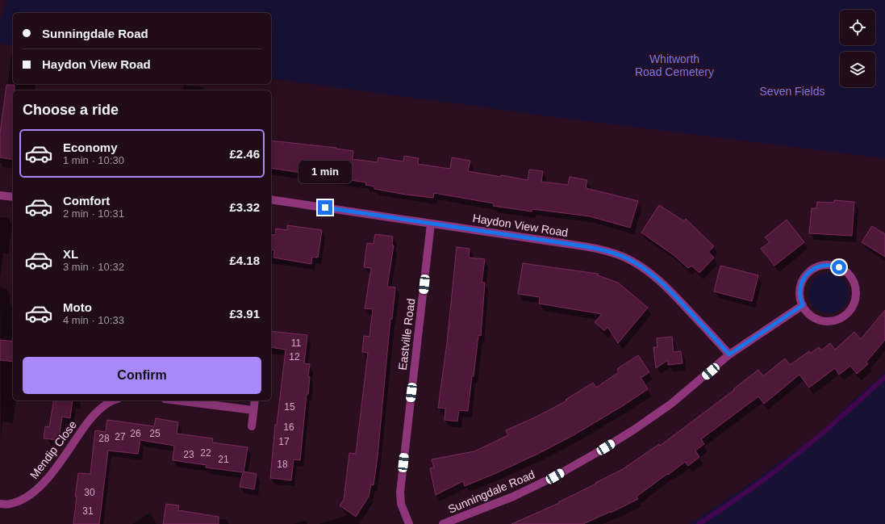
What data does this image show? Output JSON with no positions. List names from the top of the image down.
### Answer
{
  "streets": {
    "street": [
      "Haydon View Road",
      "Eastville Road",
      "Mendip Close",
      "Sunningdale Road"
    ]
  },
  "crossings": [
    ["Haydon View Road", "Eastville Road"],
    ["Haydon View Road", "Sunningdale Road"]
  ],
  "parks": ["Whitworth Road Cemetery", "Seven Fields"],
  "house_numbers": [
    "11",
    "12",
    "15",
    "16",
    "26",
    "25",
    "27",
    "28",
    "17",
    "22",
    "23",
    "21",
    "18",
    "30",
    "31"
  ],
  "page": {
    "banner": ["Sunningdale Road", "Haydon View Road"],
    "heading": "Choose a ride",
    "list": [
      {
        "name": "Economy",
        "note": "1 min · 10:30",
        "value": "£2.46"
      },
      {
        "name": "Comfort",
        "note": "2 min · 10:31",
        "value": "£3.32"
      },
      {
        "name": "XL",
        "note": "3 min · 10:32",
        "value": "£4.18"
      },
      {
        "name": "Moto",
        "note": "4 min · 10:33",
        "value": "£3.91"
      }
    ],
    "bubble": "1 min",
    "buttons": "Confirm"
  }
}
